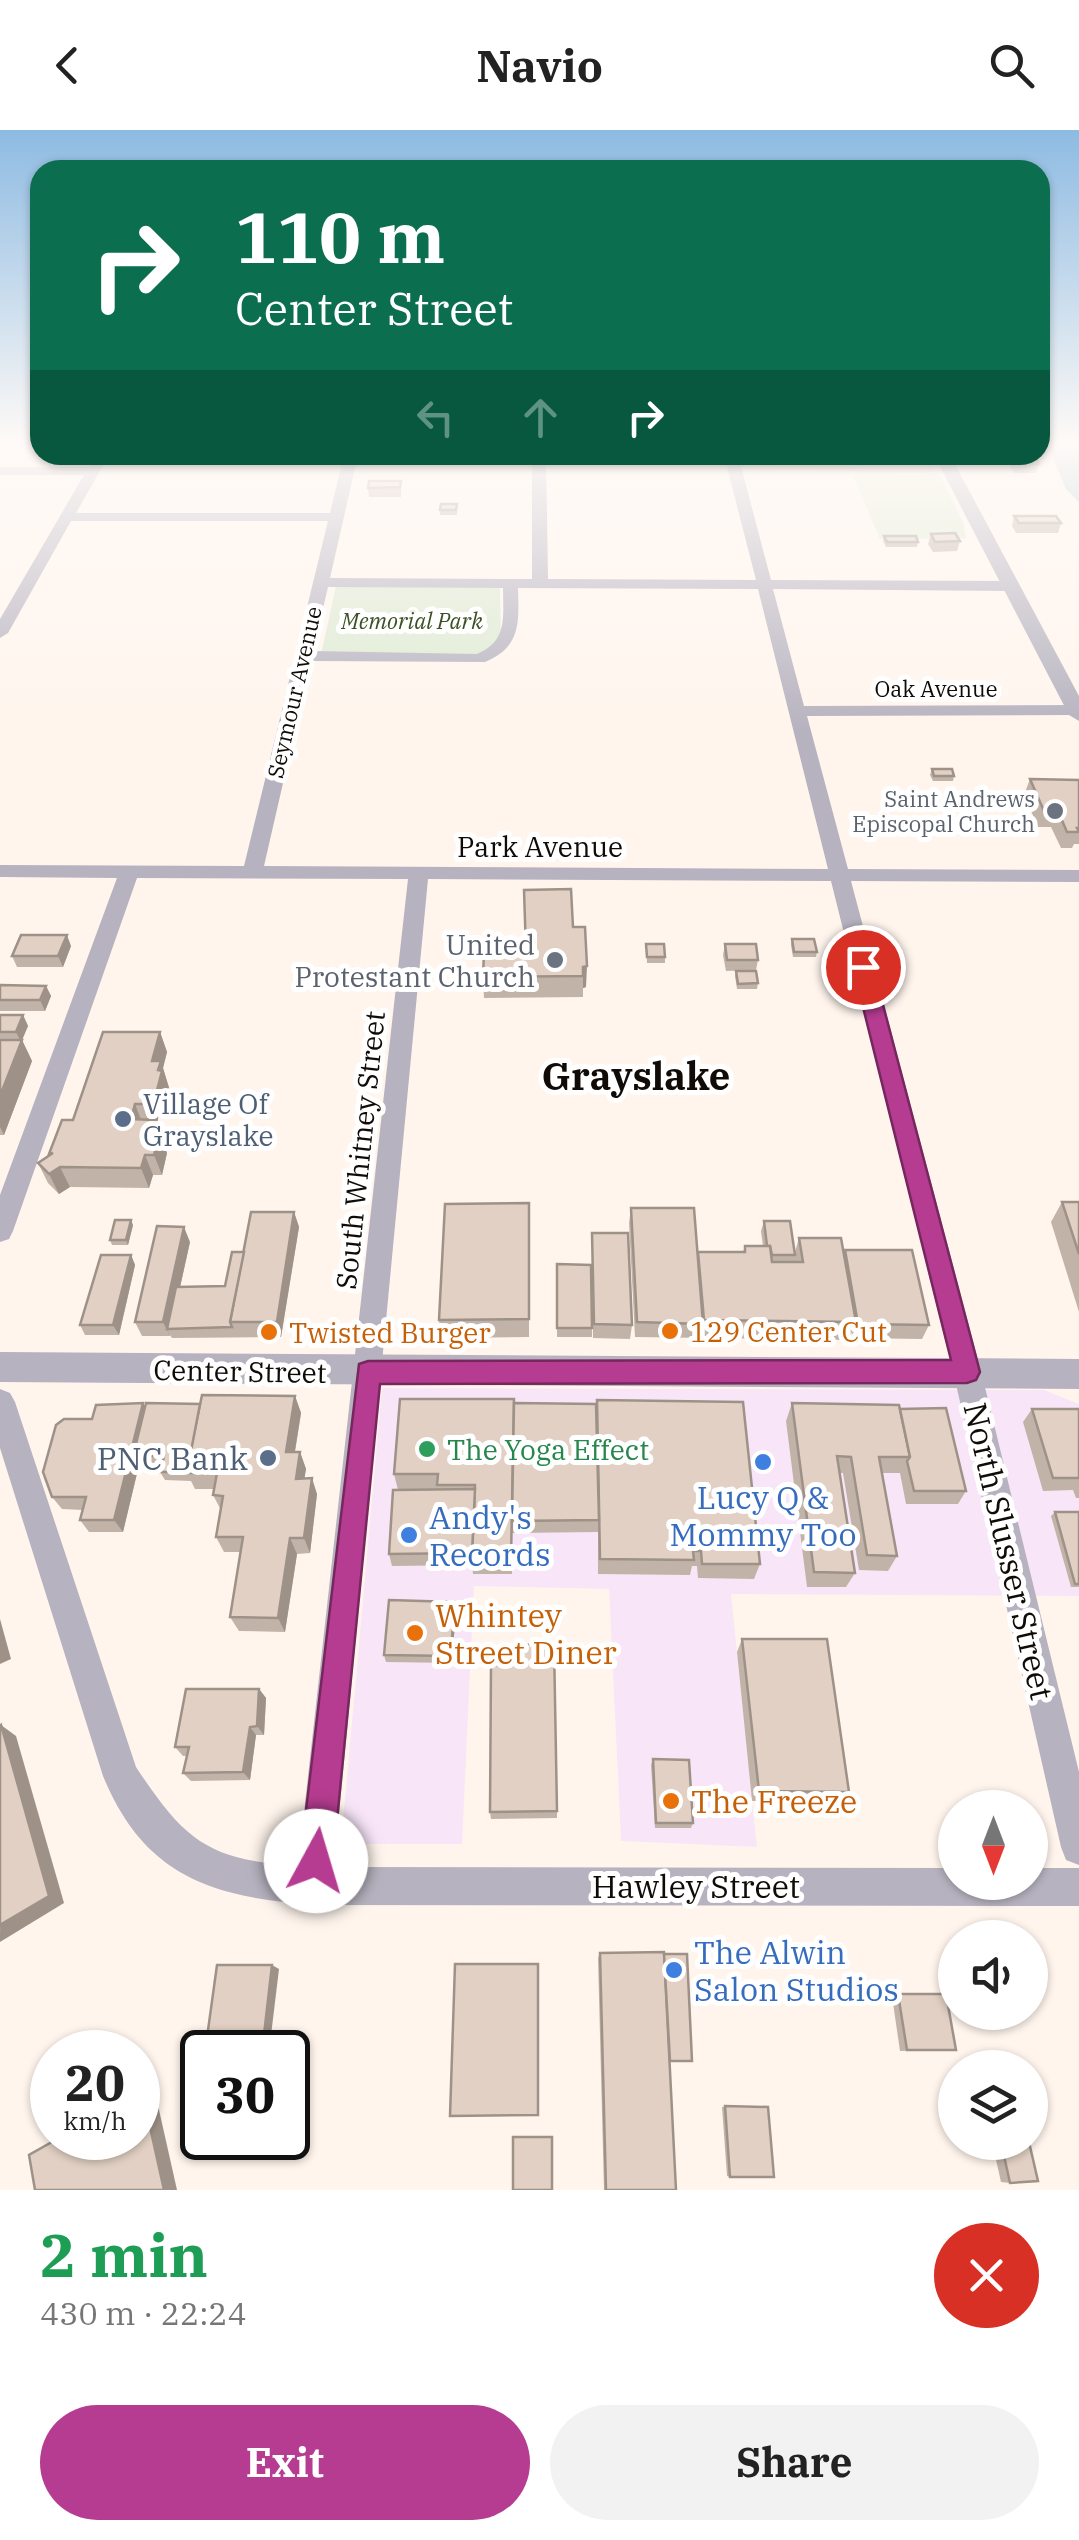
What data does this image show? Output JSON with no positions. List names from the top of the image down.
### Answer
{
  "streets": {
    "street": [
      "Oak Avenue",
      "Seymour Avenue",
      "Park Avenue",
      "South Whitney Street",
      "Center Street",
      "North Slusser Street",
      "Hawley Street"
    ]
  },
  "crossings": [
    ["Oak Avenue", "North Slusser Street"],
    ["Seymour Avenue", "Park Avenue"],
    ["Park Avenue", "South Whitney Street"],
    ["Park Avenue", "North Slusser Street"],
    ["South Whitney Street", "Center Street"],
    ["South Whitney Street", "Hawley Street"],
    ["Center Street", "North Slusser Street"]
  ],
  "districts": ["Grayslake"],
  "parks": ["Memorial Park"],
  "places": [
    "Saint Andrews Episcopal Church",
    "United Protestant Church",
    "Village Of Grayslake",
    "129 Center Cut",
    "Twisted Burger",
    "The Yoga Effect",
    "PNC Bank",
    "Lucy Q & Mommy Too",
    "Andy's Records",
    "Whintey Street Diner",
    "The Freeze",
    "The Alwin Salon Studios"
  ],
  "north": "bottom",
  "page": {
    "header": "Navio",
    "turn": ["110 m", "Center Street"],
    "speed": "20 km/h",
    "limit": "30",
    "heading": ["2 min", "430 m · 22:24"],
    "buttons": ["Exit", "Share"]
  }
}
